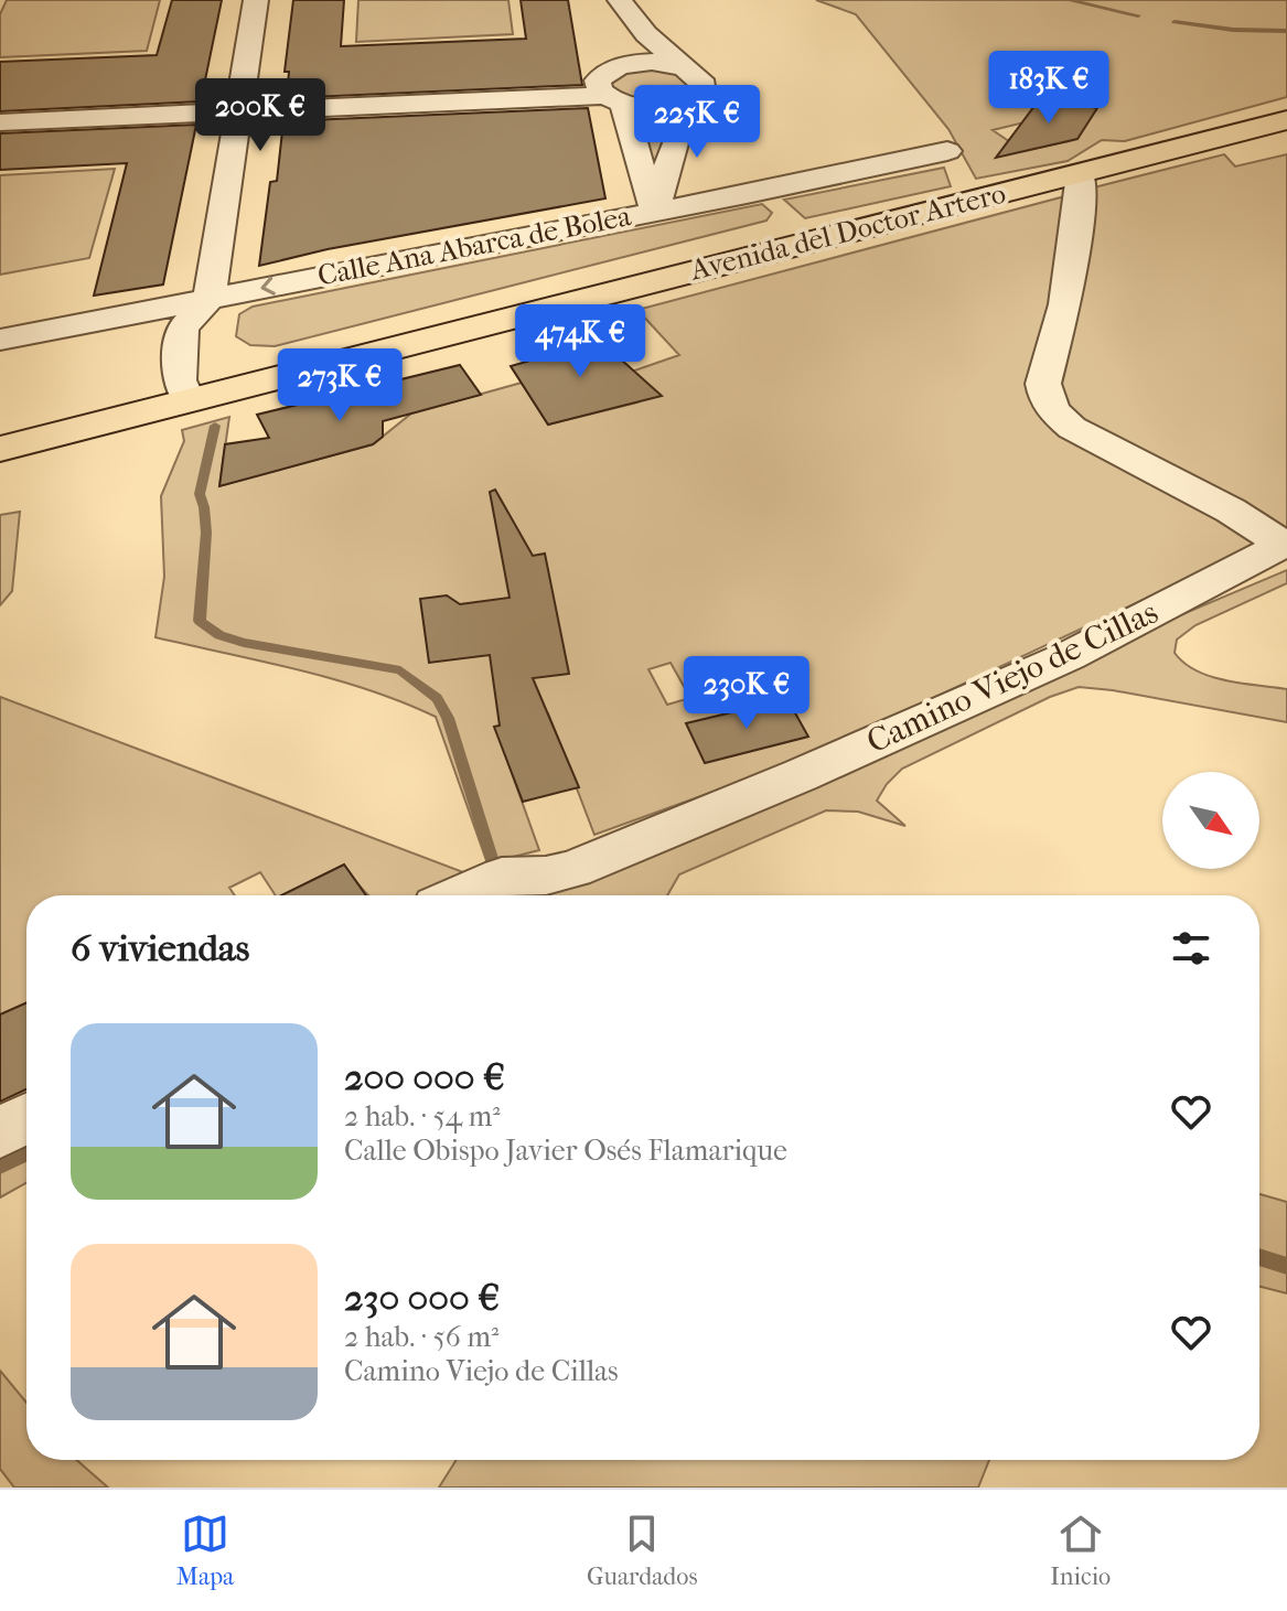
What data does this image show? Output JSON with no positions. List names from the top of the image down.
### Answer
{
  "streets": {
    "main road": ["Avenida del Doctor Artero"],
    "street": ["Calle Ana Abarca de Bolea", "Camino Viejo de Cillas"]
  },
  "north": "bottom right",
  "page": {
    "price": [
      "183K €",
      "200K €",
      "225K €",
      "474K €",
      "273K €",
      "230K €"
    ],
    "heading": "6 viviendas",
    "list": [
      {
        "name": "200 000 €",
        "note": "2 hab. · 54 m² · Calle Obispo Javier Osés Flamarique"
      },
      {
        "name": "230 000 €",
        "note": "2 hab. · 56 m² · Camino Viejo de Cillas"
      }
    ],
    "tabs": ["Mapa", "Guardados", "Inicio"]
  }
}
